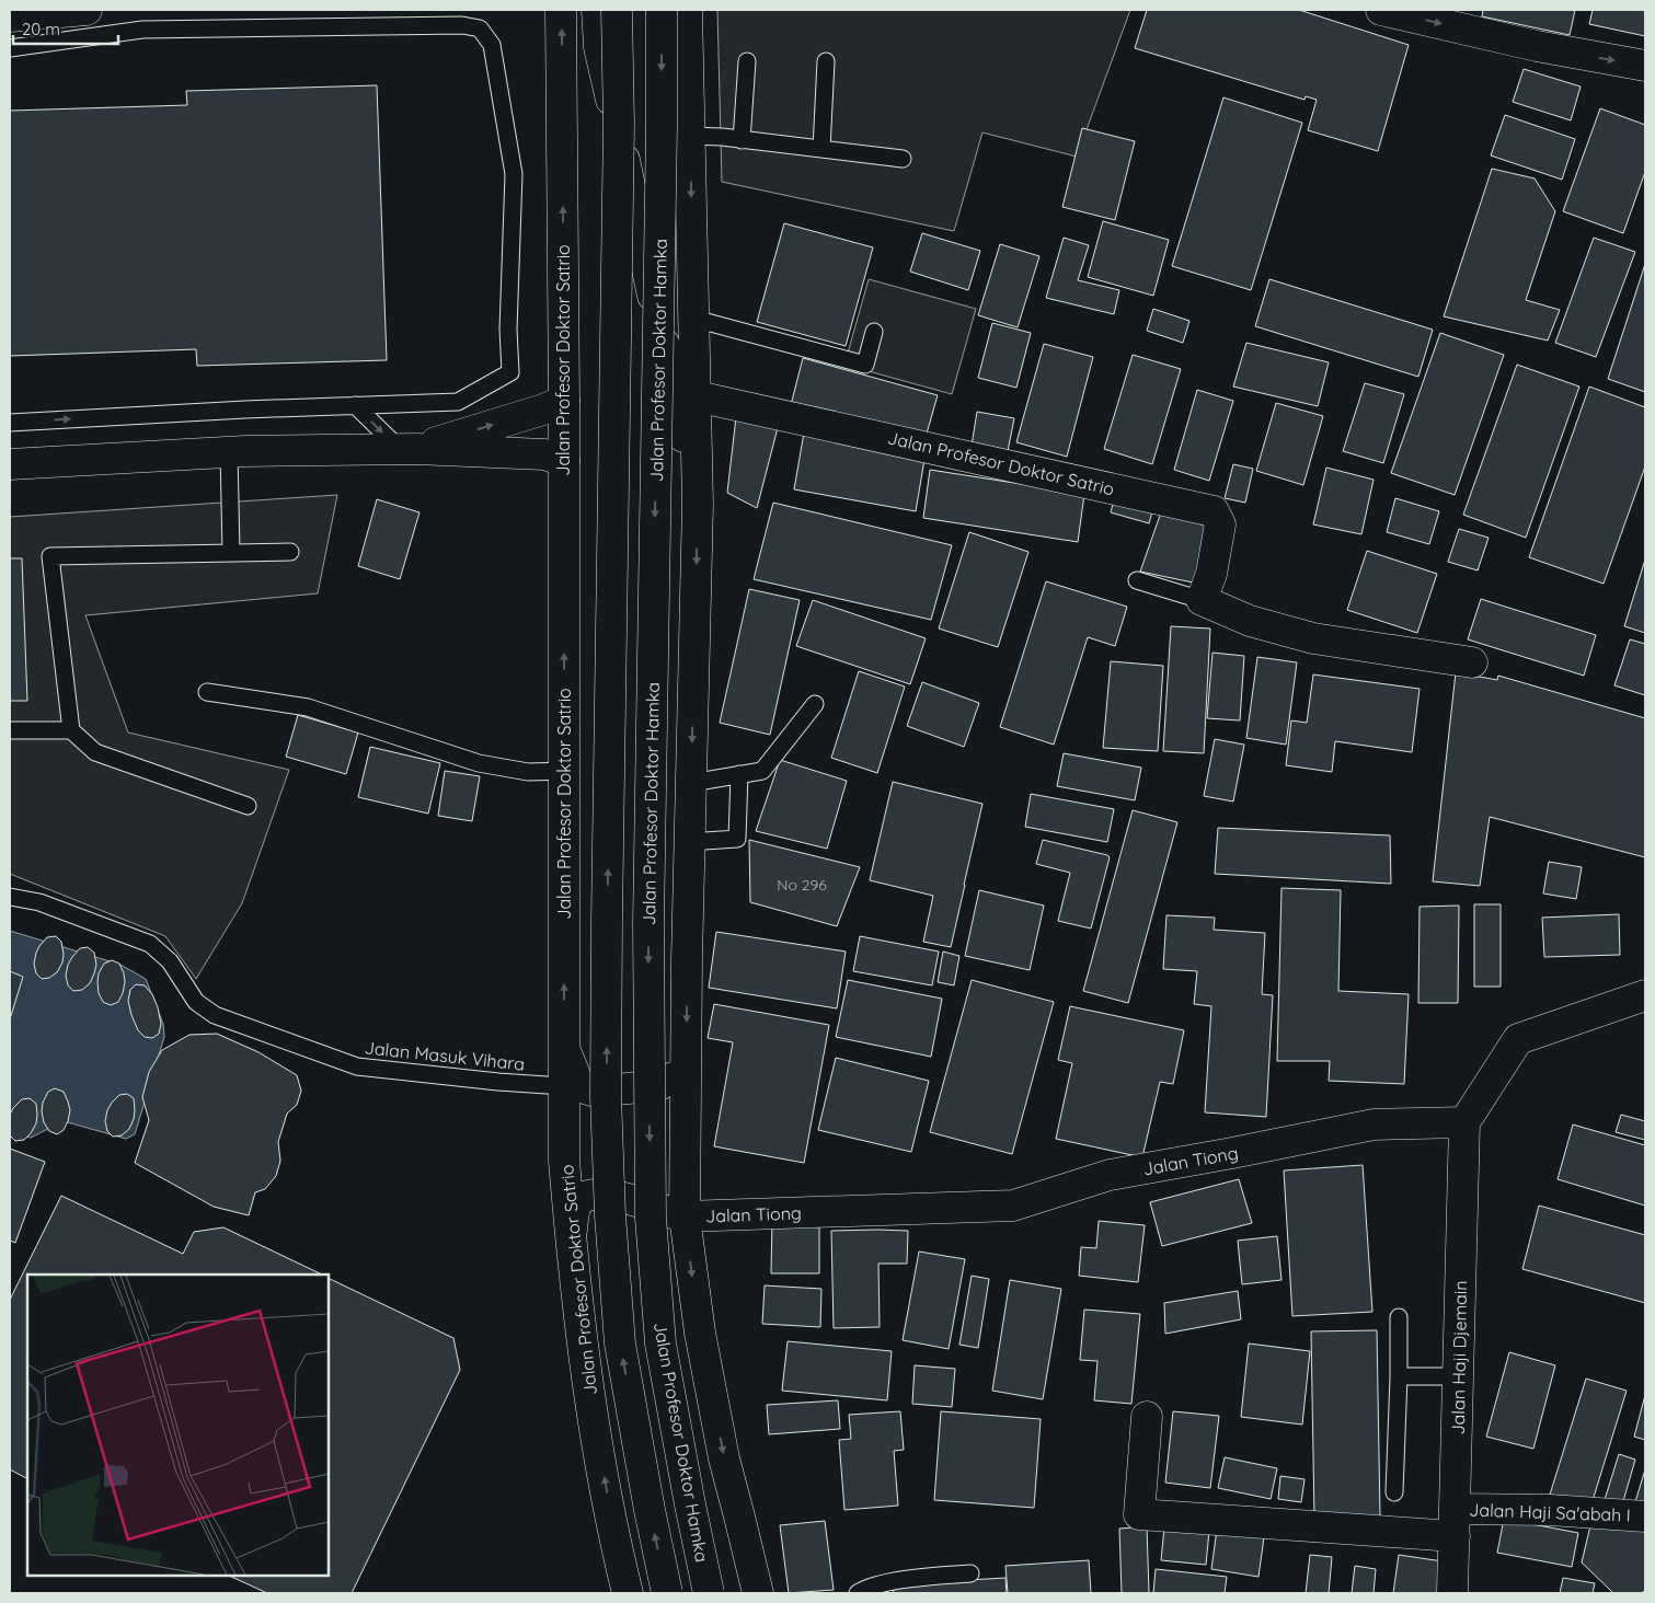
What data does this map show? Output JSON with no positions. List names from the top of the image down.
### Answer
{
  "streets": {
    "main road": [
      "Jalan Profesor Doktor Satrio",
      "Jalan Profesor Doktor Hamka",
      "Jalan Tiong",
      "Jalan Haji Djemain",
      "Jalan Haji Sa'abah I"
    ],
    "lane": ["Jalan Masuk Vihara"]
  },
  "crossings": [
    ["Jalan Profesor Doktor Satrio", "Jalan Masuk Vihara"],
    ["Jalan Profesor Doktor Satrio", "Jalan Tiong"],
    ["Jalan Tiong", "Jalan Haji Djemain"],
    ["Jalan Haji Djemain", "Jalan Haji Sa'abah I"]
  ],
  "house_numbers": ["No 296"],
  "scale_bar": "20 m"
}
